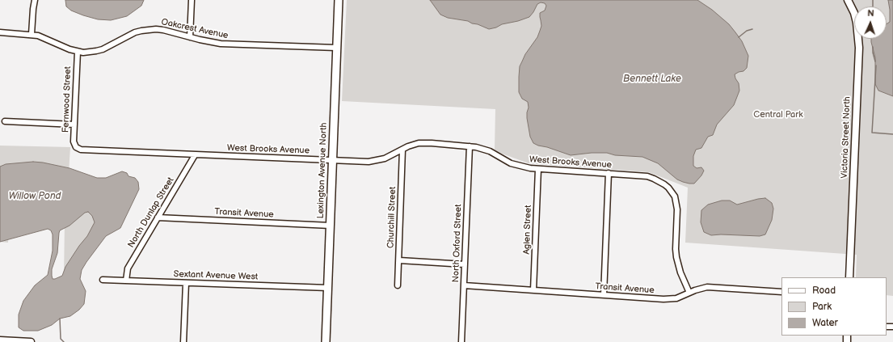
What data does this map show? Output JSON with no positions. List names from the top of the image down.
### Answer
{
  "streets": {
    "main road": ["Lexington Avenue North"],
    "street": [
      "Oakcrest Avenue",
      "Fernwood Street",
      "Victoria Street North",
      "West Brooks Avenue",
      "North Dunlap Street",
      "Transit Avenue",
      "Churchill Street",
      "Aglen Street",
      "North Oxford Street",
      "Sextant Avenue West"
    ]
  },
  "crossings": [
    ["Oakcrest Avenue", "Fernwood Street"],
    ["Oakcrest Avenue", "Lexington Avenue North"],
    ["Fernwood Street", "West Brooks Avenue"],
    ["West Brooks Avenue", "Lexington Avenue North"],
    ["West Brooks Avenue", "North Dunlap Street"],
    ["West Brooks Avenue", "Transit Avenue"],
    ["West Brooks Avenue", "Churchill Street"],
    ["West Brooks Avenue", "Aglen Street"],
    ["West Brooks Avenue", "North Oxford Street"],
    ["Lexington Avenue North", "Transit Avenue"],
    ["Lexington Avenue North", "Sextant Avenue West"],
    ["North Dunlap Street", "Transit Avenue"],
    ["North Dunlap Street", "Sextant Avenue West"],
    ["Transit Avenue", "Aglen Street"],
    ["Transit Avenue", "North Oxford Street"]
  ],
  "water": ["Bennett Lake", "Willow Pond"],
  "parks": ["Central Park"],
  "legend": ["Road", "Park", "Water"],
  "north": "top"
}
